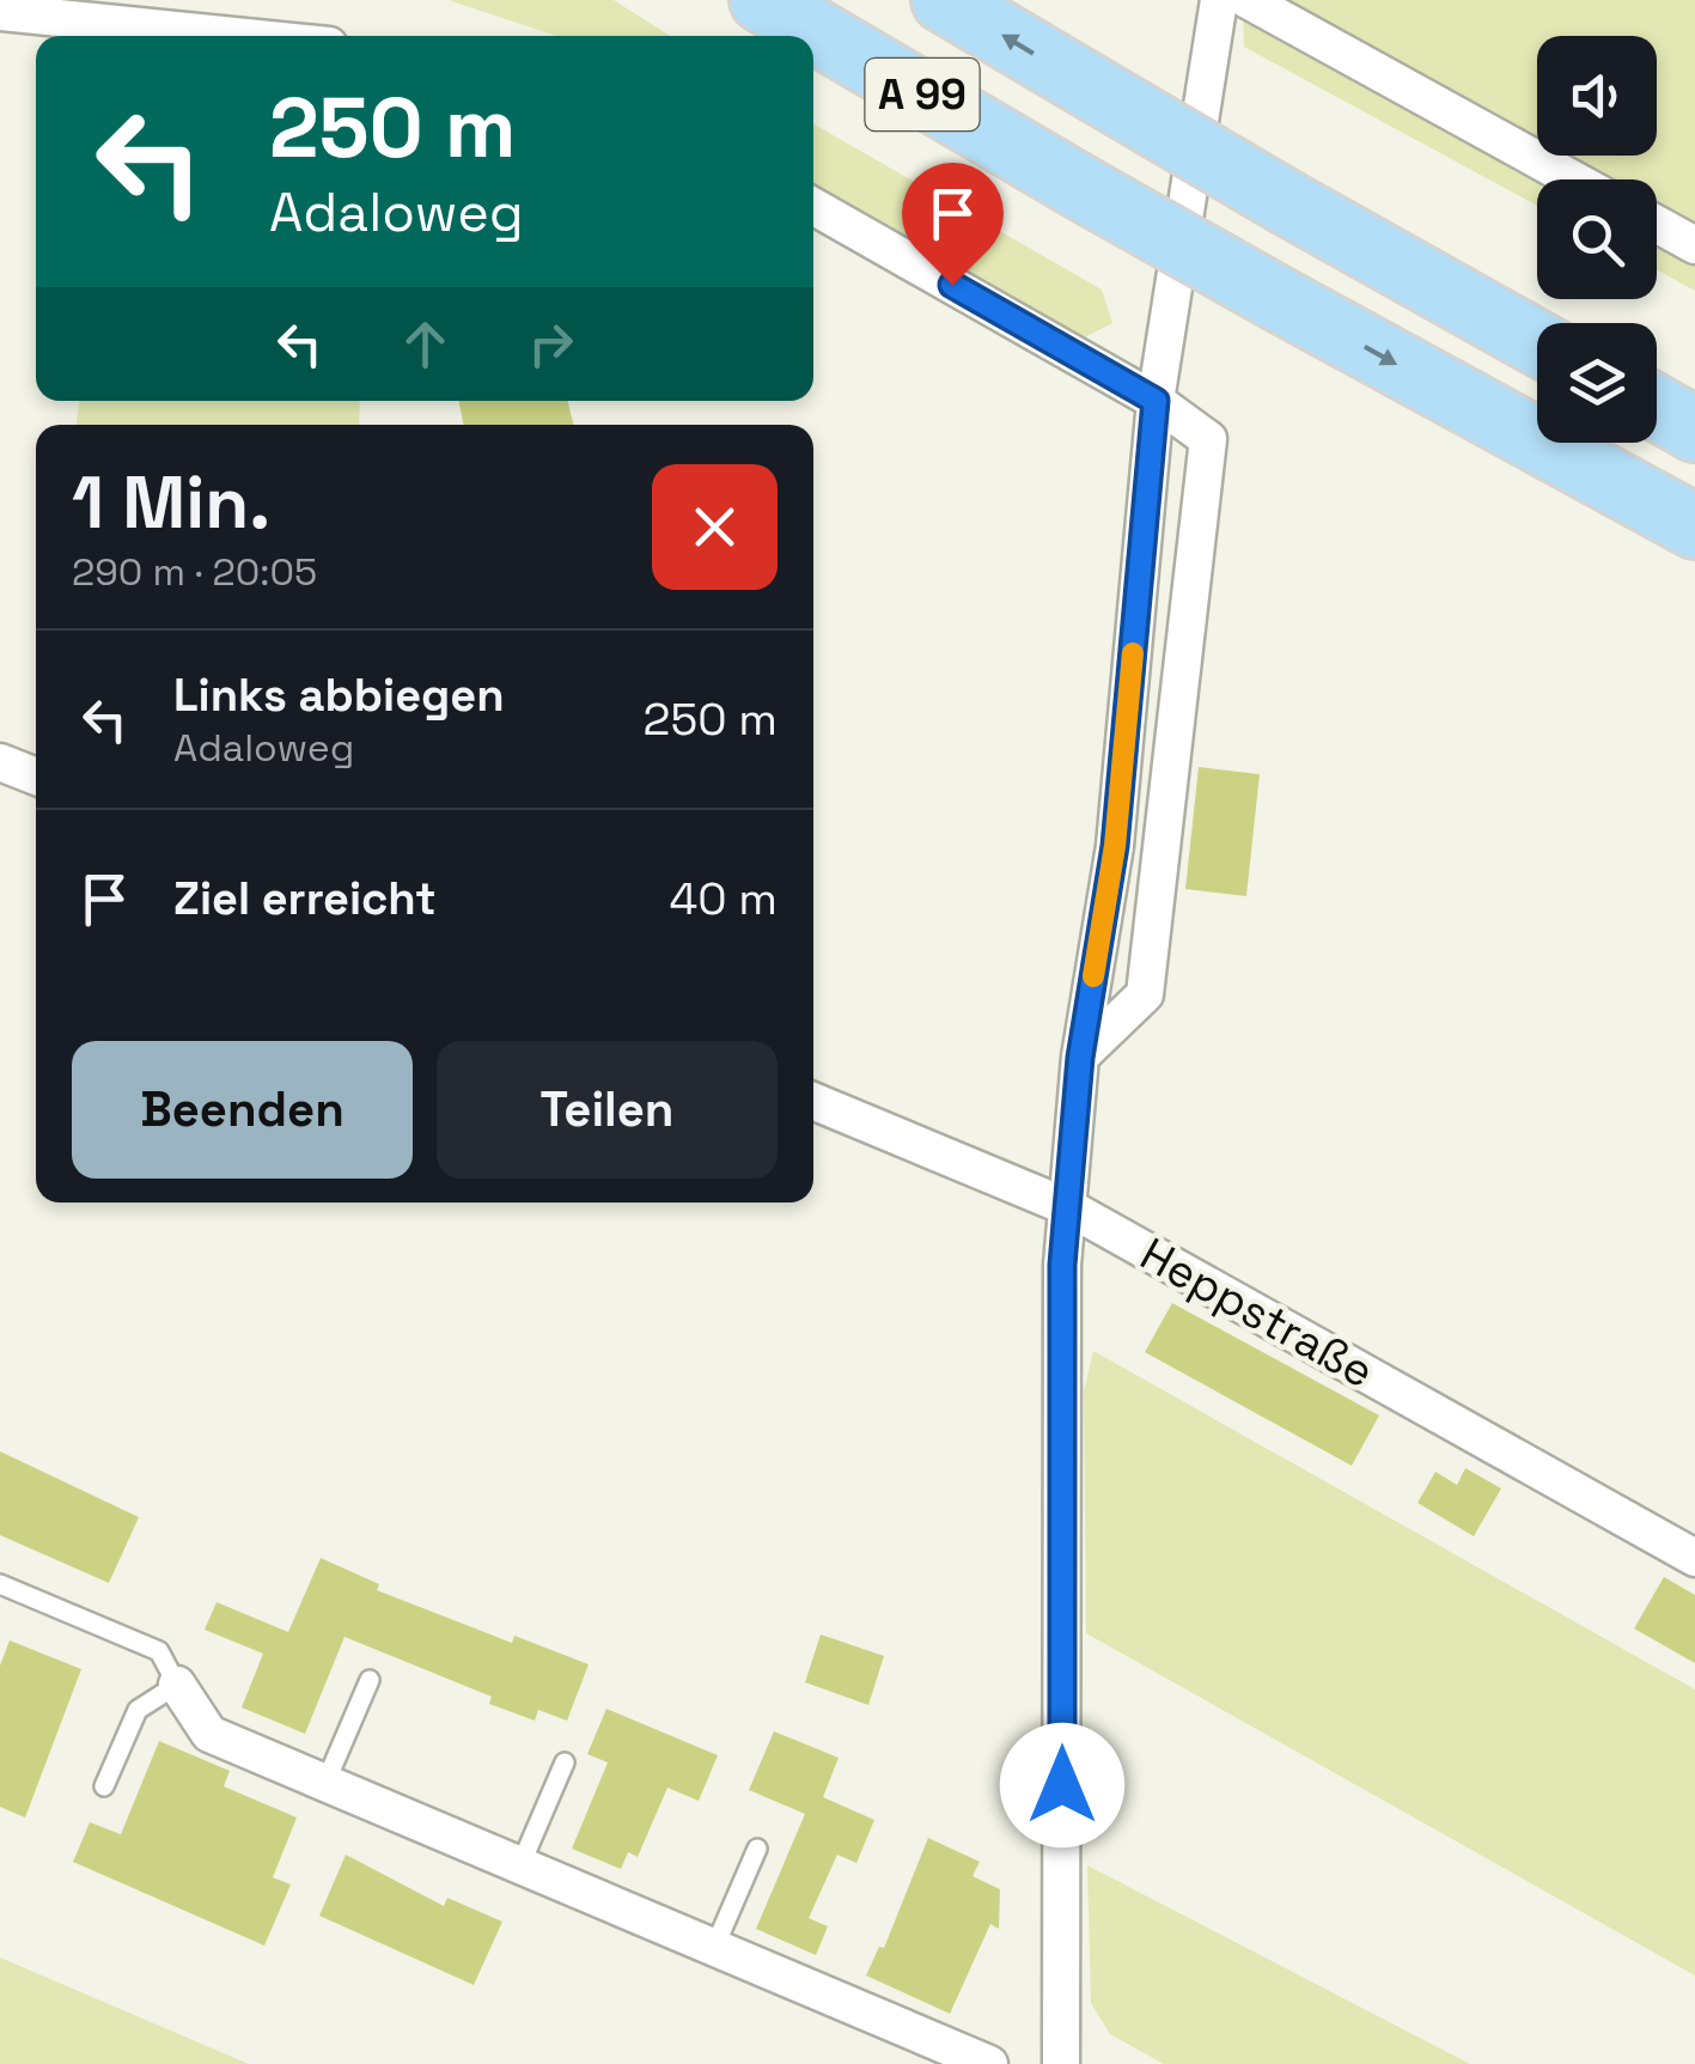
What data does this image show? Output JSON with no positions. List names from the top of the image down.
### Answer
{
  "streets": {
    "highway": ["A 99"],
    "street": ["Heppstraße"]
  },
  "page": {
    "turn": ["250 m", "Adaloweg"],
    "heading": ["1 Min.", "290 m · 20:05"],
    "list": [
      {
        "name": "Links abbiegen",
        "note": "Adaloweg",
        "value": "250 m"
      },
      {
        "name": "Ziel erreicht",
        "value": "40 m"
      }
    ],
    "buttons": ["Beenden", "Teilen"]
  }
}
